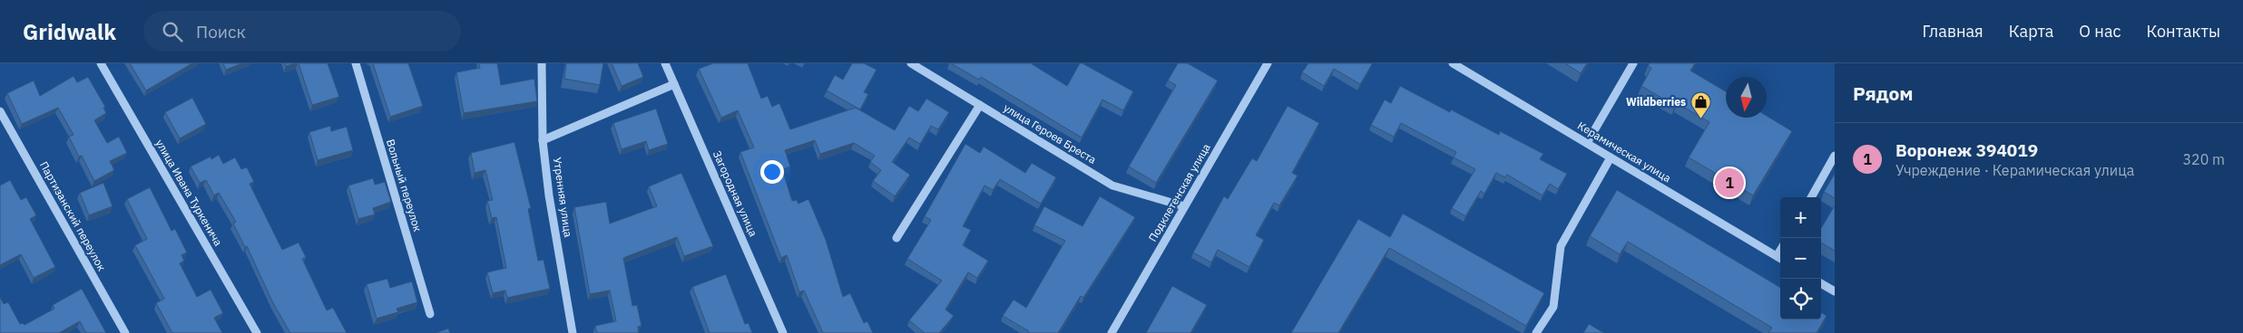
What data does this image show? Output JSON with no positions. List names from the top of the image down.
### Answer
{
  "streets": {
    "street": [
      "улица Героев Бреста",
      "Керамическая улица",
      "Вольный переулок",
      "улица Ивана Туркенича",
      "Подклетенская улица",
      "Загородная улица",
      "Утренняя улица",
      "Партизанский переулок"
    ]
  },
  "crossings": [
    ["улица Героев Бреста", "Подклетенская улица"]
  ],
  "places": {
    "shop": ["Wildberries"]
  },
  "north": "bottom",
  "page": {
    "header": "Gridwalk",
    "search": "Поиск",
    "nav": [
      "Главная",
      "Карта",
      "О нас",
      "Контакты"
    ],
    "heading": "Рядом",
    "list": [
      {
        "mark": "1",
        "name": "Воронеж 394019",
        "note": "Учреждение · Керамическая улица",
        "value": "320 m"
      }
    ],
    "pins": "1",
    "map_buttons": ["+", "−"]
  }
}
